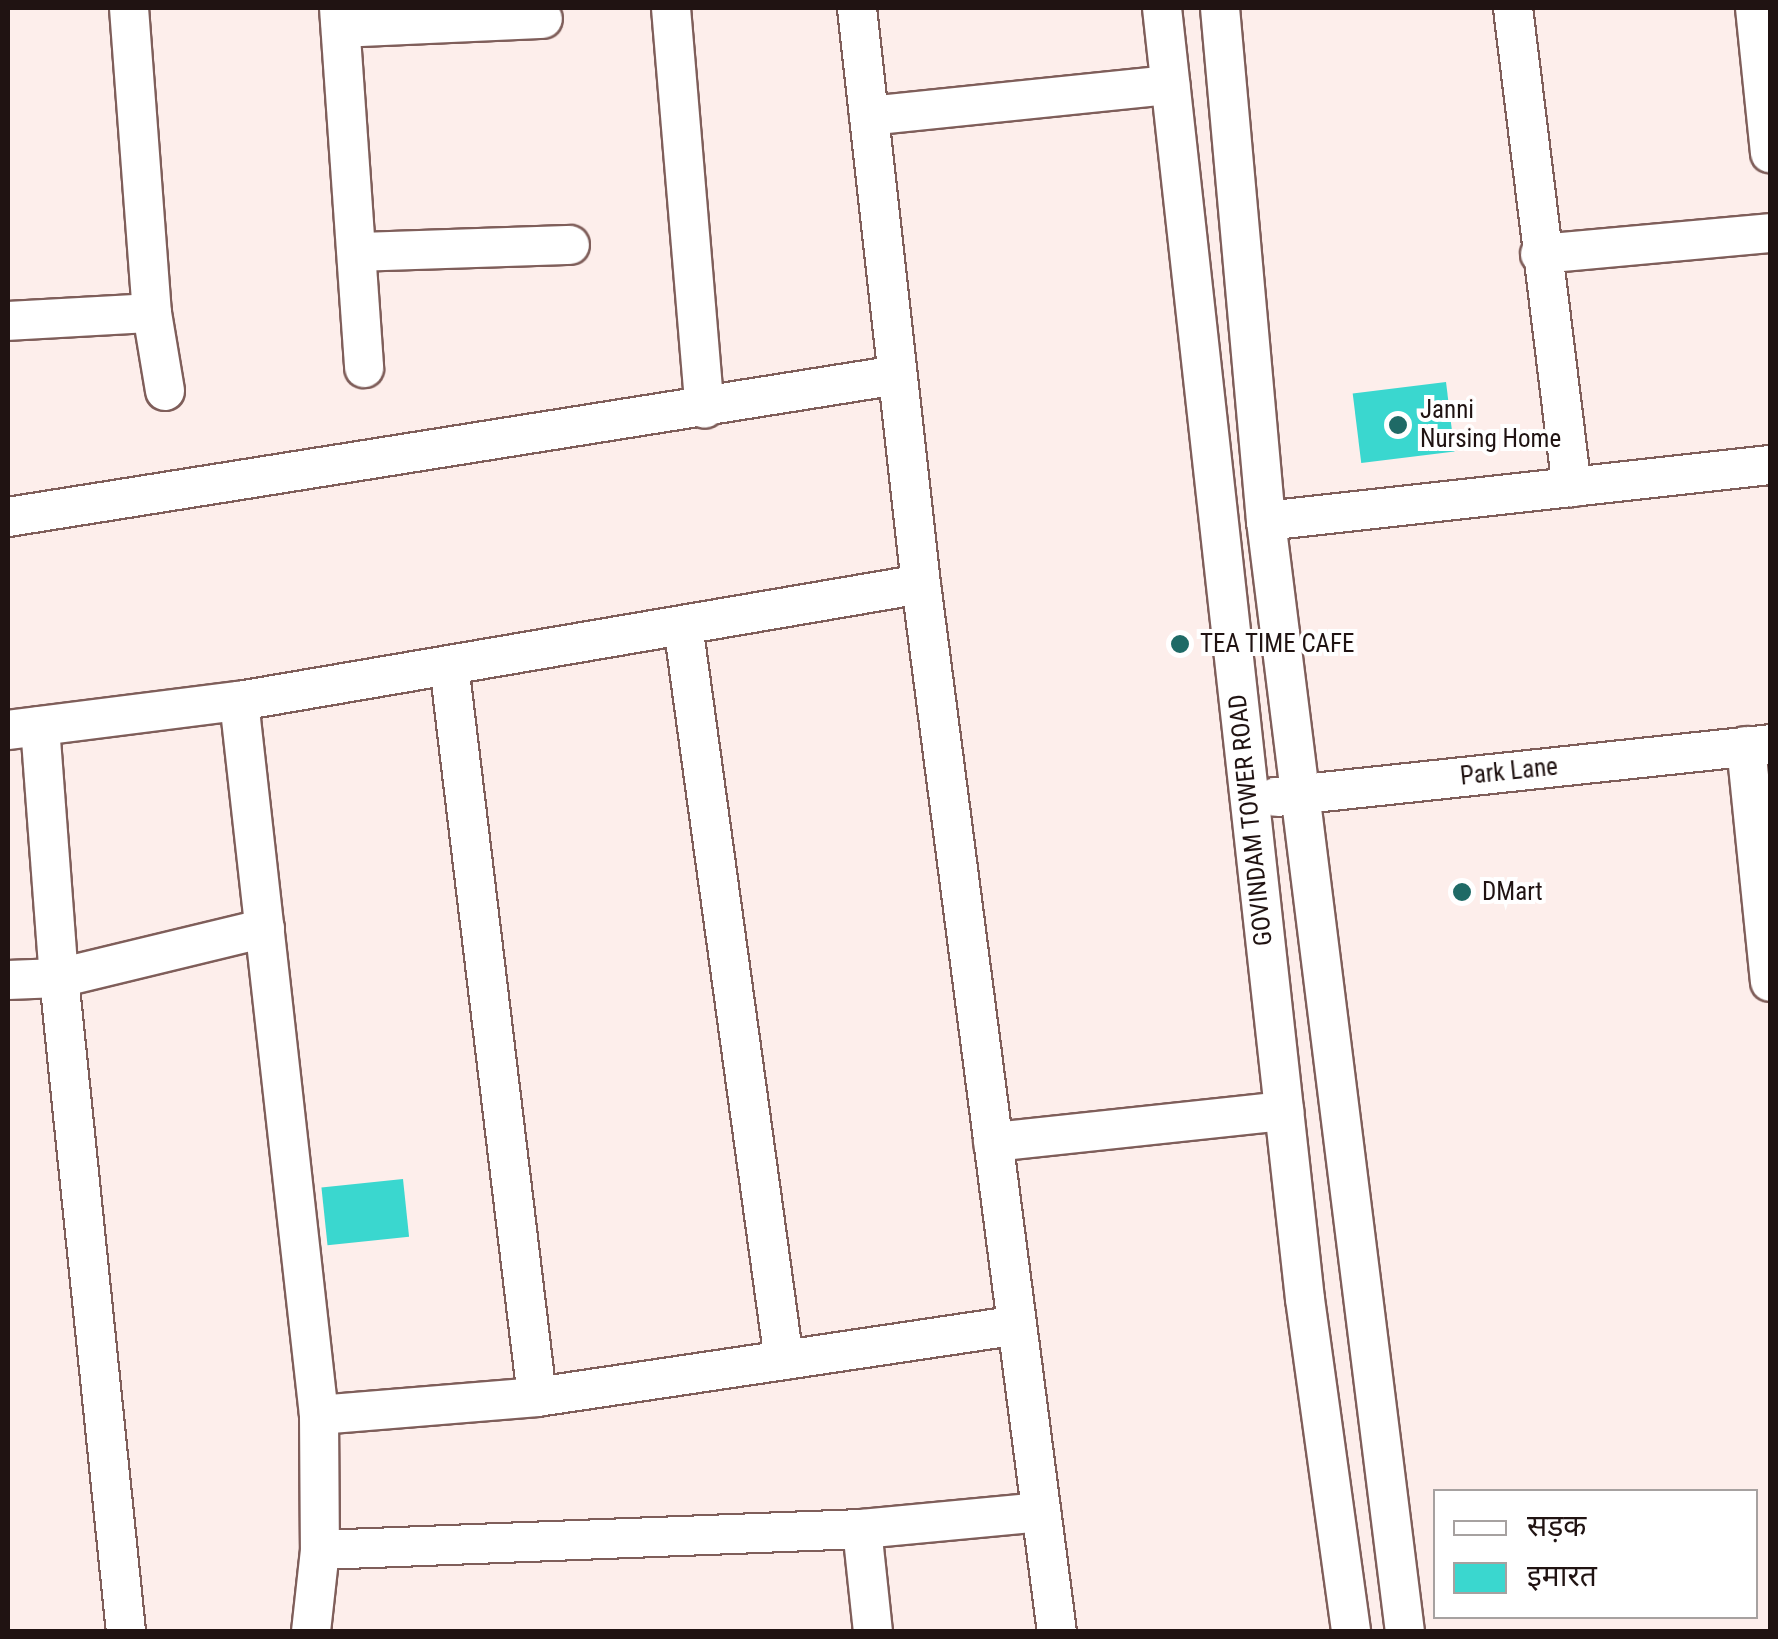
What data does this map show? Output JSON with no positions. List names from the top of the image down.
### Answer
{
  "streets": {
    "street": ["Park Lane", "GOVINDAM TOWER ROAD"]
  },
  "crossings": [
    ["Park Lane", "GOVINDAM TOWER ROAD"]
  ],
  "places": ["Janni Nursing Home", "TEA TIME CAFE", "DMart"],
  "legend": ["सड़क", "इमारत"]
}
